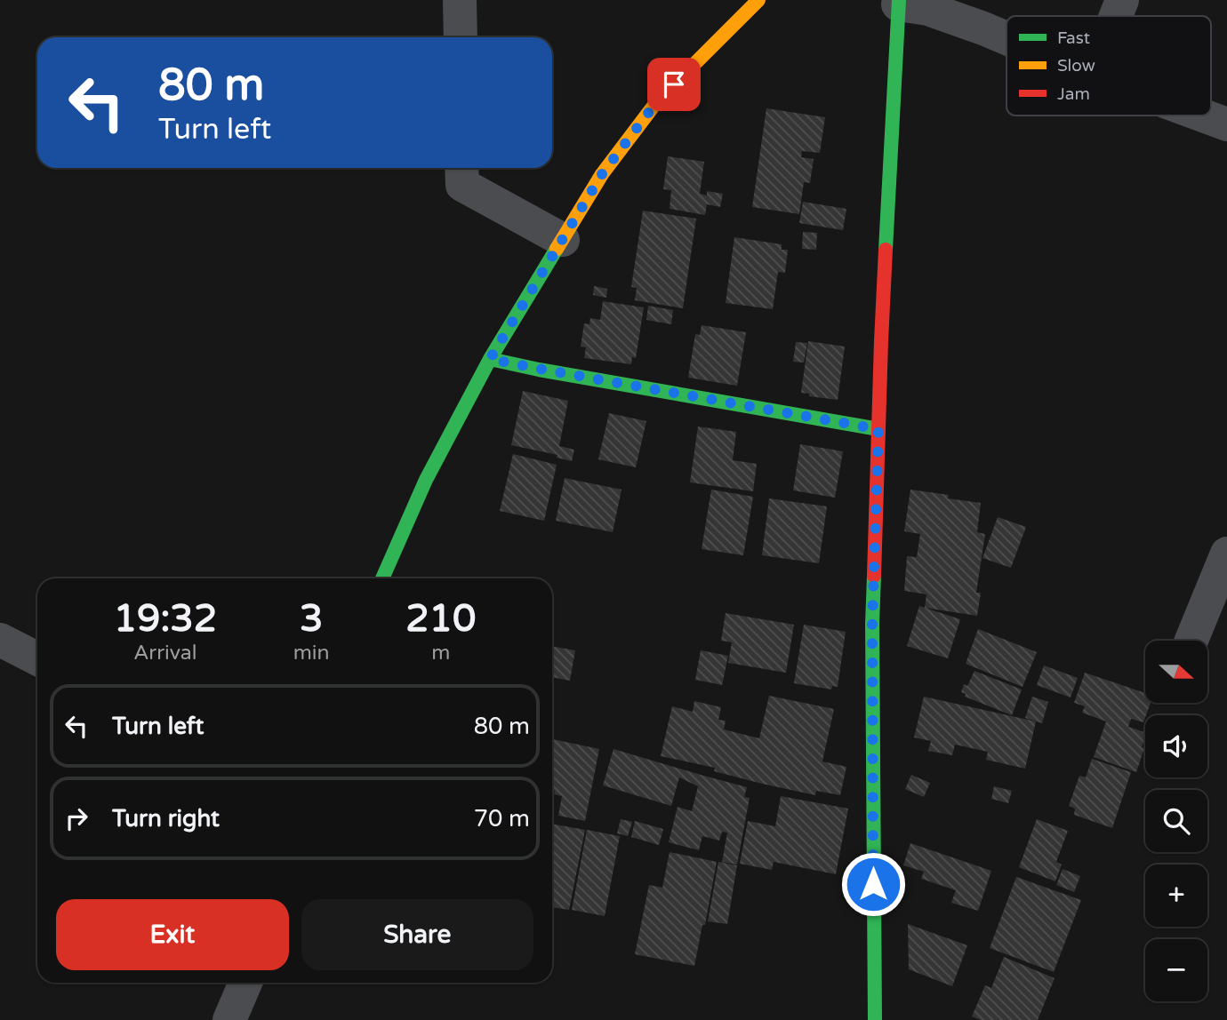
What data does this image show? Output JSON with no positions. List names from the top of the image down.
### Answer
{
  "legend": ["Fast", "Slow", "Jam"],
  "north": "right",
  "page": {
    "turn": ["80 m", "Turn left"],
    "eta": [
      "19:32",
      "Arrival",
      "3",
      "min",
      "210",
      "m"
    ],
    "map_buttons": ["+", "−"],
    "list": [
      {
        "name": "Turn left",
        "value": "80 m"
      },
      {
        "name": "Turn right",
        "value": "70 m"
      }
    ],
    "buttons": ["Exit", "Share"]
  }
}
